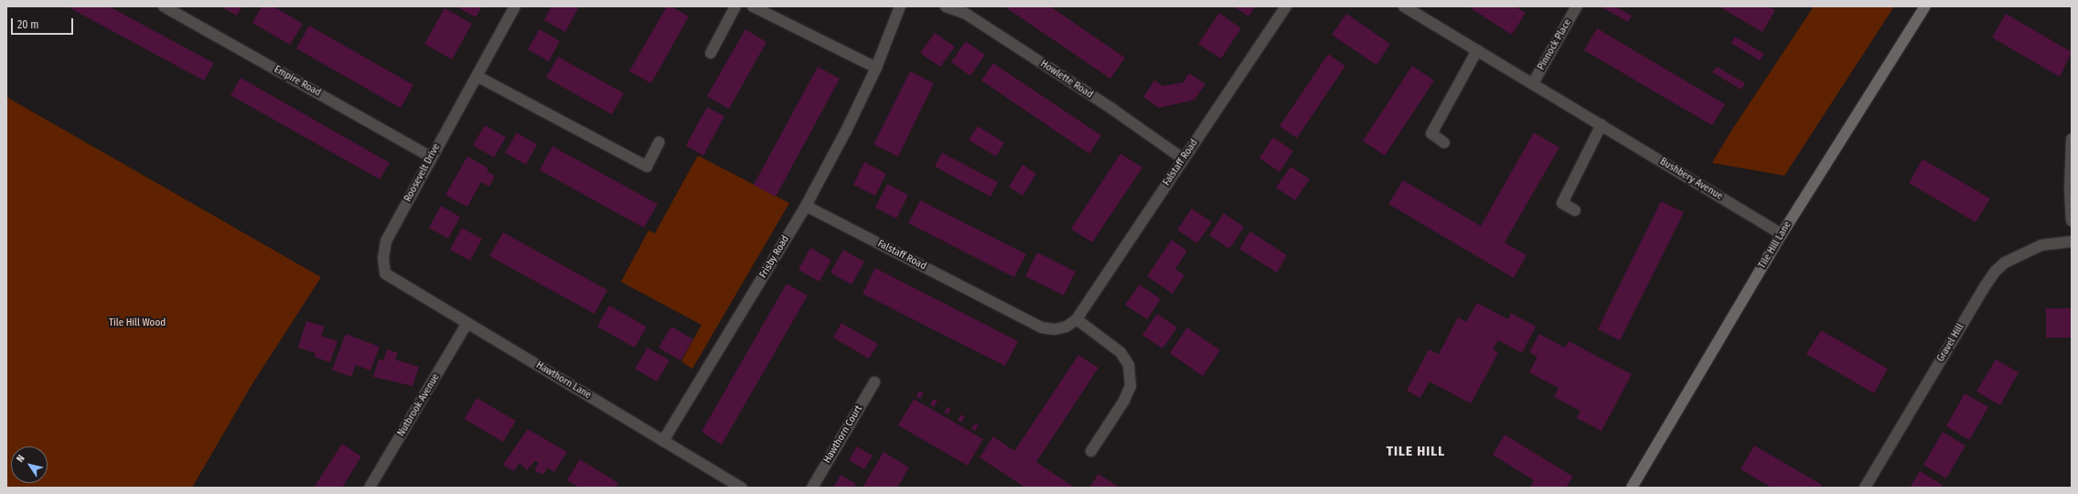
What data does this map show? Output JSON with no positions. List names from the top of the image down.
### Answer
{
  "streets": {
    "main road": ["Tile Hill Lane"],
    "street": [
      "Pinnock Place",
      "Howlette Road",
      "Empire Road",
      "Falstaff Road",
      "Roosevelt Drive",
      "Bushbery Avenue",
      "Frisby Road",
      "Gravel Hill",
      "Hawthorn Lane",
      "Nutbrook Avenue",
      "Hawthorn Court"
    ]
  },
  "crossings": [
    ["Pinnock Place", "Bushbery Avenue"],
    ["Howlette Road", "Falstaff Road"],
    ["Empire Road", "Roosevelt Drive"],
    ["Falstaff Road", "Frisby Road"],
    ["Roosevelt Drive", "Hawthorn Lane"],
    ["Bushbery Avenue", "Tile Hill Lane"],
    ["Frisby Road", "Hawthorn Lane"],
    ["Hawthorn Lane", "Nutbrook Avenue"]
  ],
  "districts": ["TILE HILL"],
  "parks": ["Tile Hill Wood"],
  "scale_bar": "20 m",
  "north": "top left"
}
